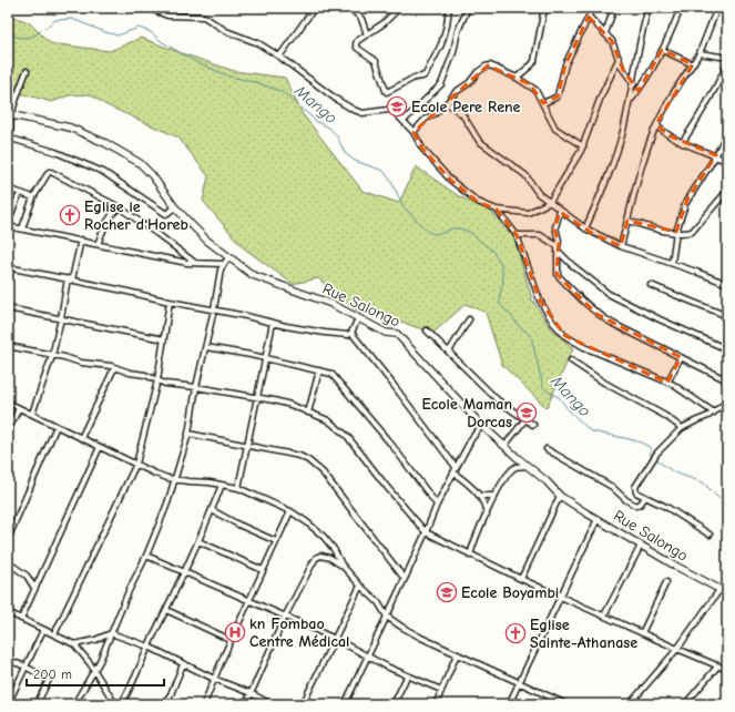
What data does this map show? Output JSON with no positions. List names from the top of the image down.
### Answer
{
  "streets": {
    "street": ["Rue Salongo"]
  },
  "water": ["Mango"],
  "places": {
    "school or university": ["Ecole Pere Rene", "Ecole Maman Dorcas", "Ecole Boyambi"],
    "church": ["Eglise le Rocher d'Horeb", "Eglise Sainte-Athanase"],
    "hospital": ["kn Fombao Centre Médical"]
  },
  "scale_bar": "200 m"
}
